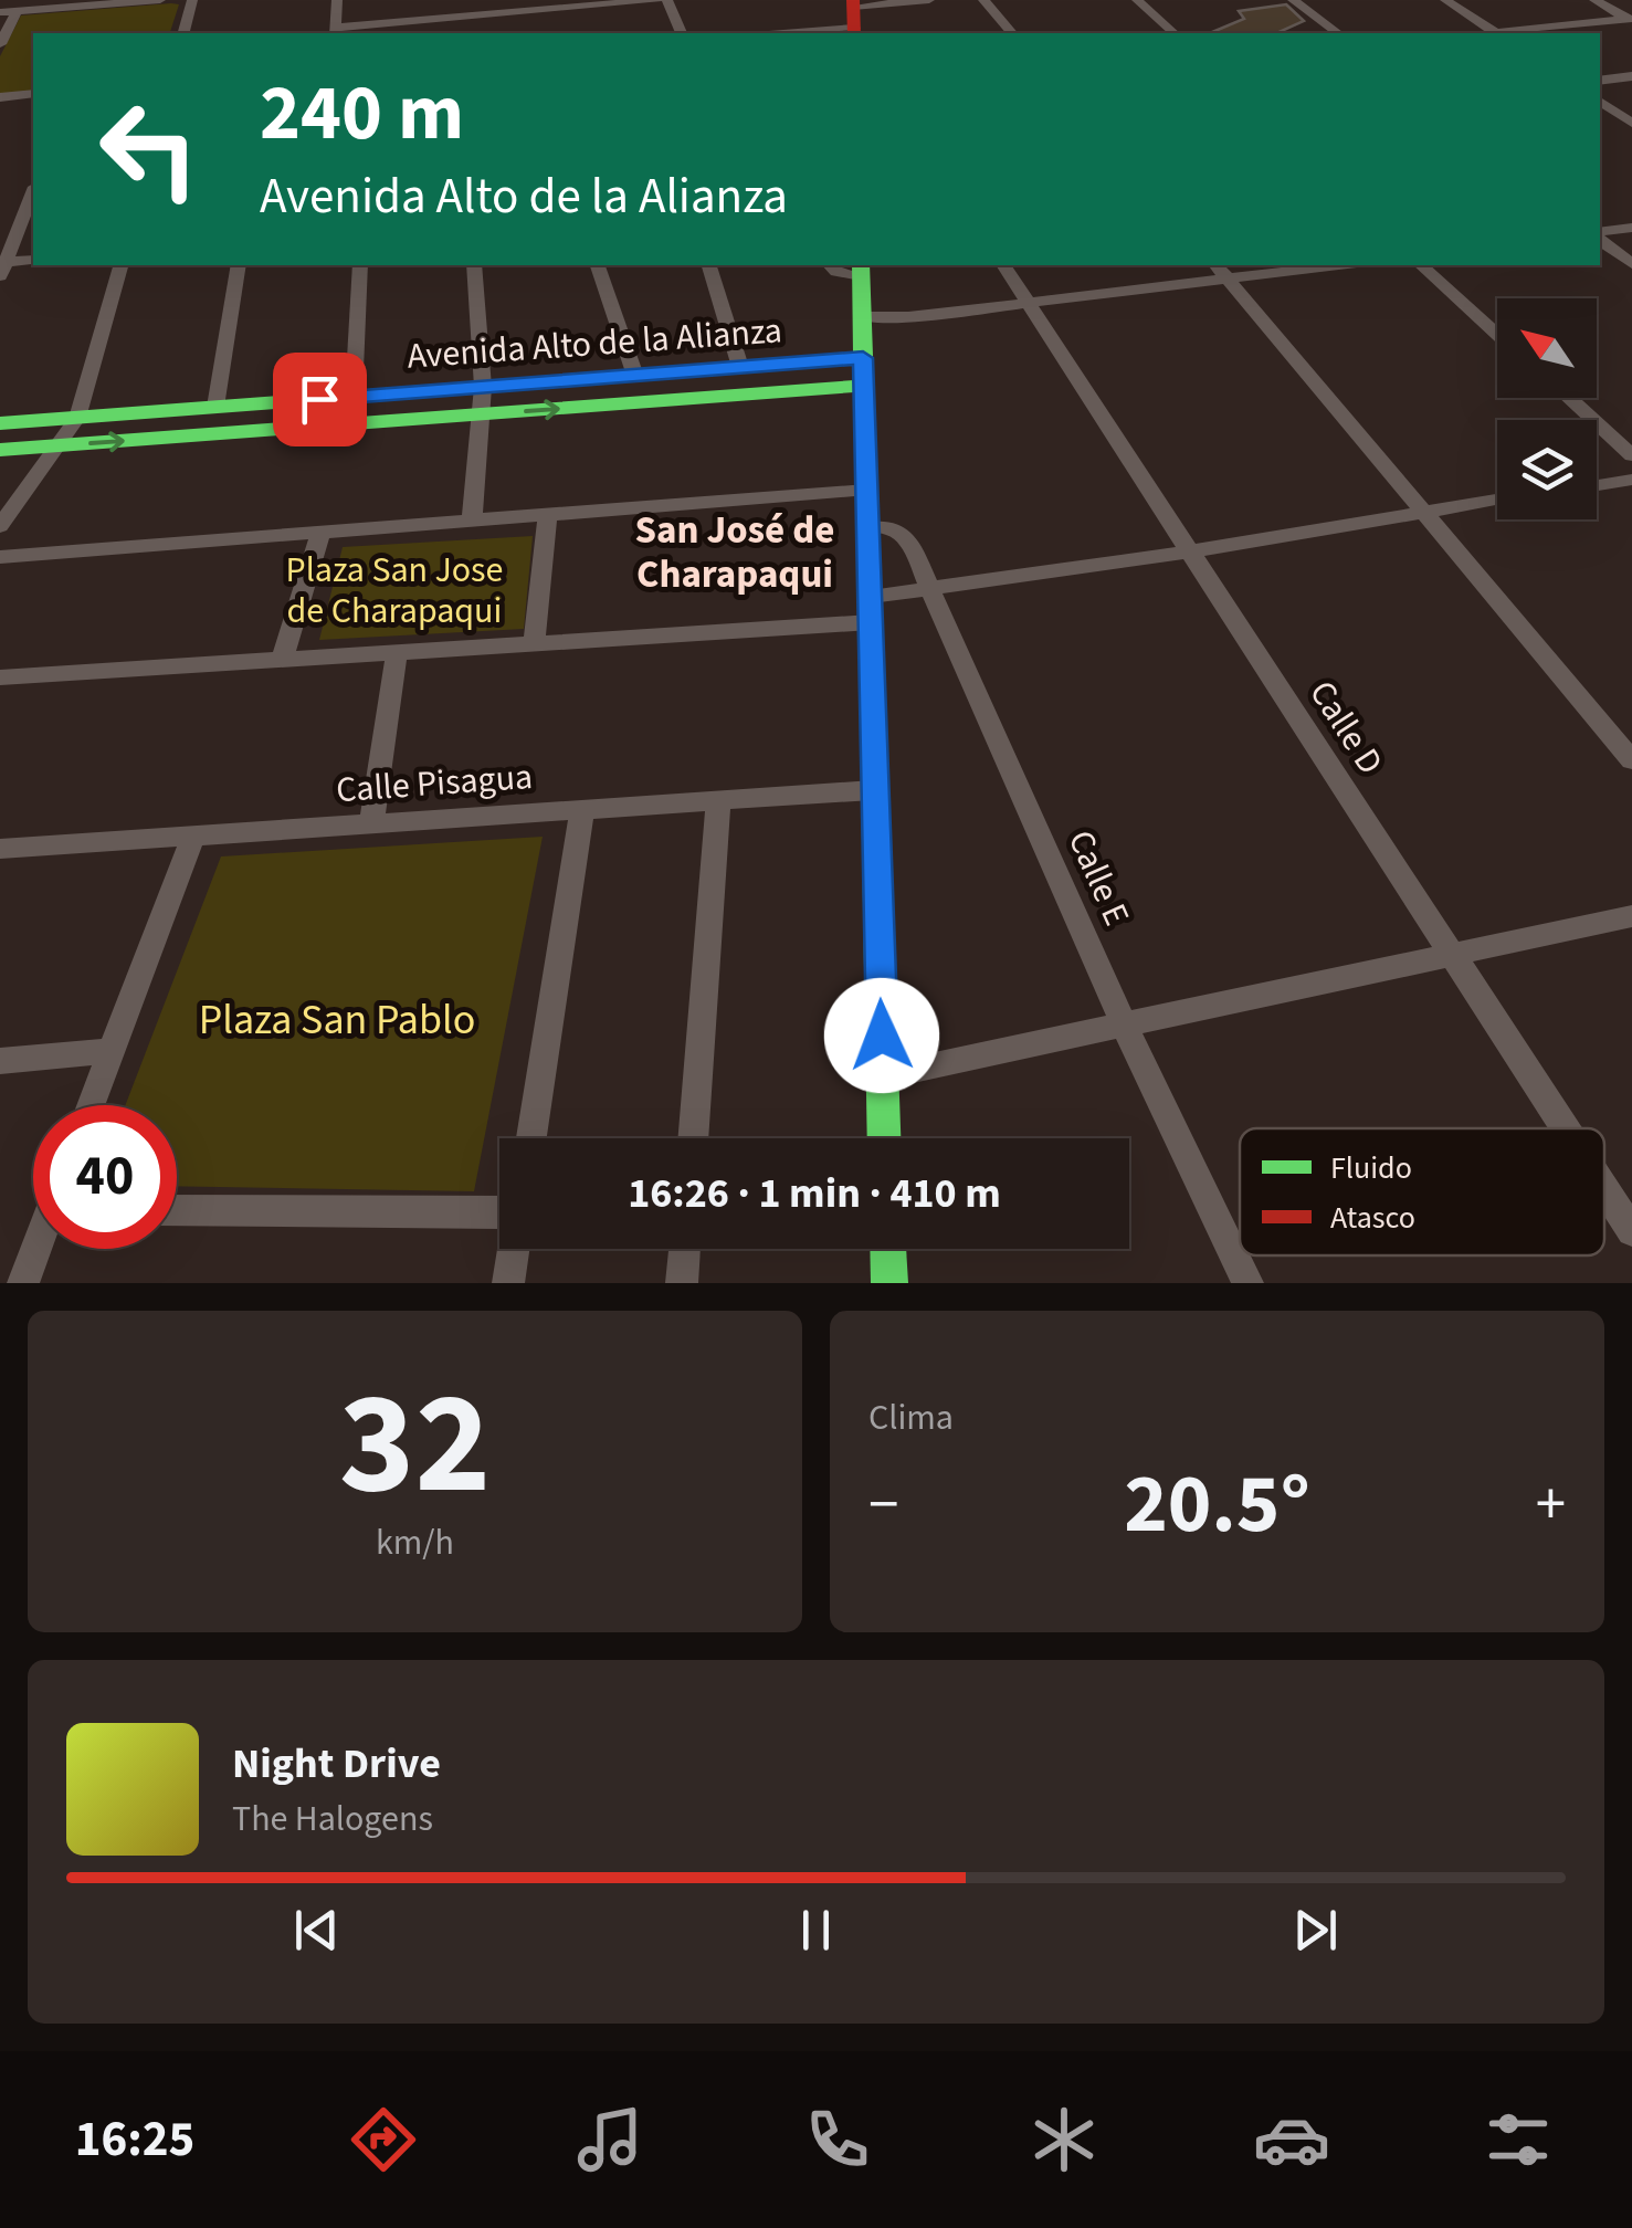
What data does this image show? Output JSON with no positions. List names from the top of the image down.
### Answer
{
  "streets": {
    "street": [
      "Avenida Alto de la Alianza",
      "Calle D",
      "Calle Pisagua",
      "Calle E"
    ]
  },
  "districts": ["San José de Charapaqui"],
  "parks": ["Plaza San Jose de Charapaqui", "Plaza San Pablo"],
  "legend": ["Fluido", "Atasco"],
  "north": "top left",
  "page": {
    "turn": ["240 m", "Avenida Alto de la Alianza"],
    "limit": "40",
    "trip": "16:26 · 1 min · 410 m",
    "tile": [
      ["32", "km/h"],
      "Clima"
    ],
    "heat": ["−", "20.5°", "+"],
    "song": ["Night Drive", "The Halogens"],
    "tabs": "16:25"
  }
}
